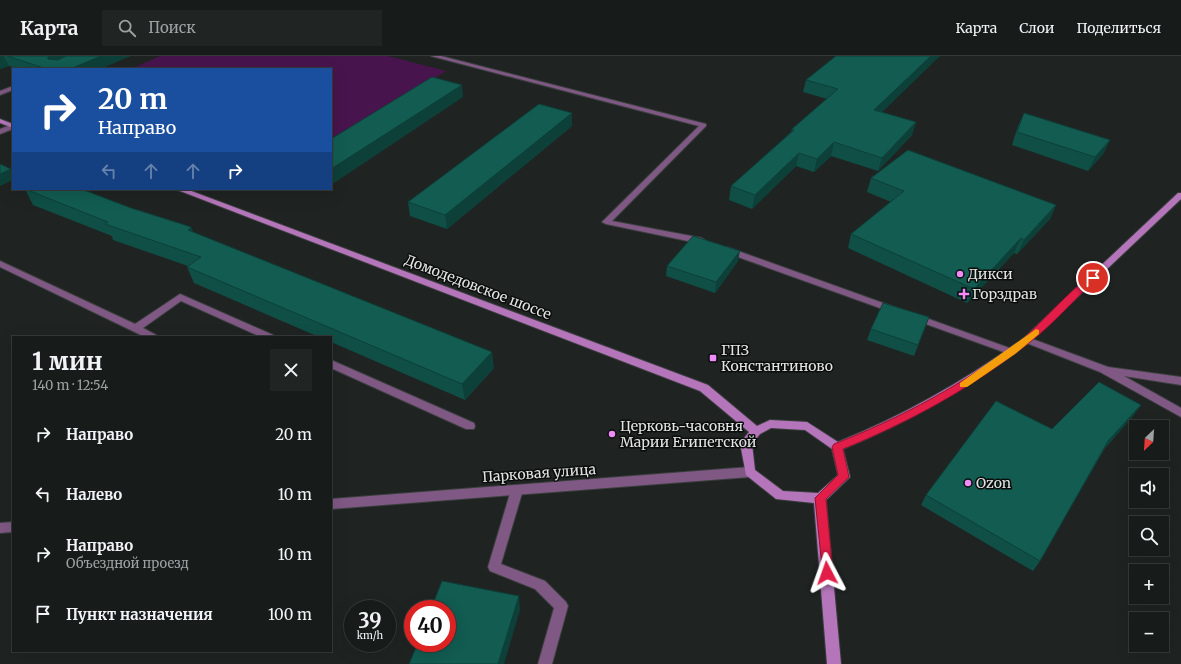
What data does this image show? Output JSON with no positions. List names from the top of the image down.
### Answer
{
  "streets": {
    "street": ["Домодедовское шоссе", "Парковая улица"]
  },
  "crossings": [
    ["Домодедовское шоссе", "Парковая улица"]
  ],
  "places": {
    "other": ["Дикси", "Церковь-часовня Марии Египетской", "Ozon"],
    "health": ["Горздрав"],
    "transit": ["ГПЗ Константиново"]
  },
  "north": "bottom left",
  "page": {
    "header": "Карта",
    "search": "Поиск",
    "nav": ["Карта", "Слои", "Поделиться"],
    "turn": ["20 m", "Направо"],
    "heading": ["1 мин", "140 m · 12:54"],
    "list": [
      {
        "name": "Направо",
        "value": "20 m"
      },
      {
        "name": "Налево",
        "value": "10 m"
      },
      {
        "name": "Направо",
        "note": "Объездной проезд",
        "value": "10 m"
      },
      {
        "name": "Пункт назначения",
        "value": "100 m"
      }
    ],
    "map_buttons": ["+", "−"],
    "speed": "39 km/h",
    "limit": "40"
  }
}
